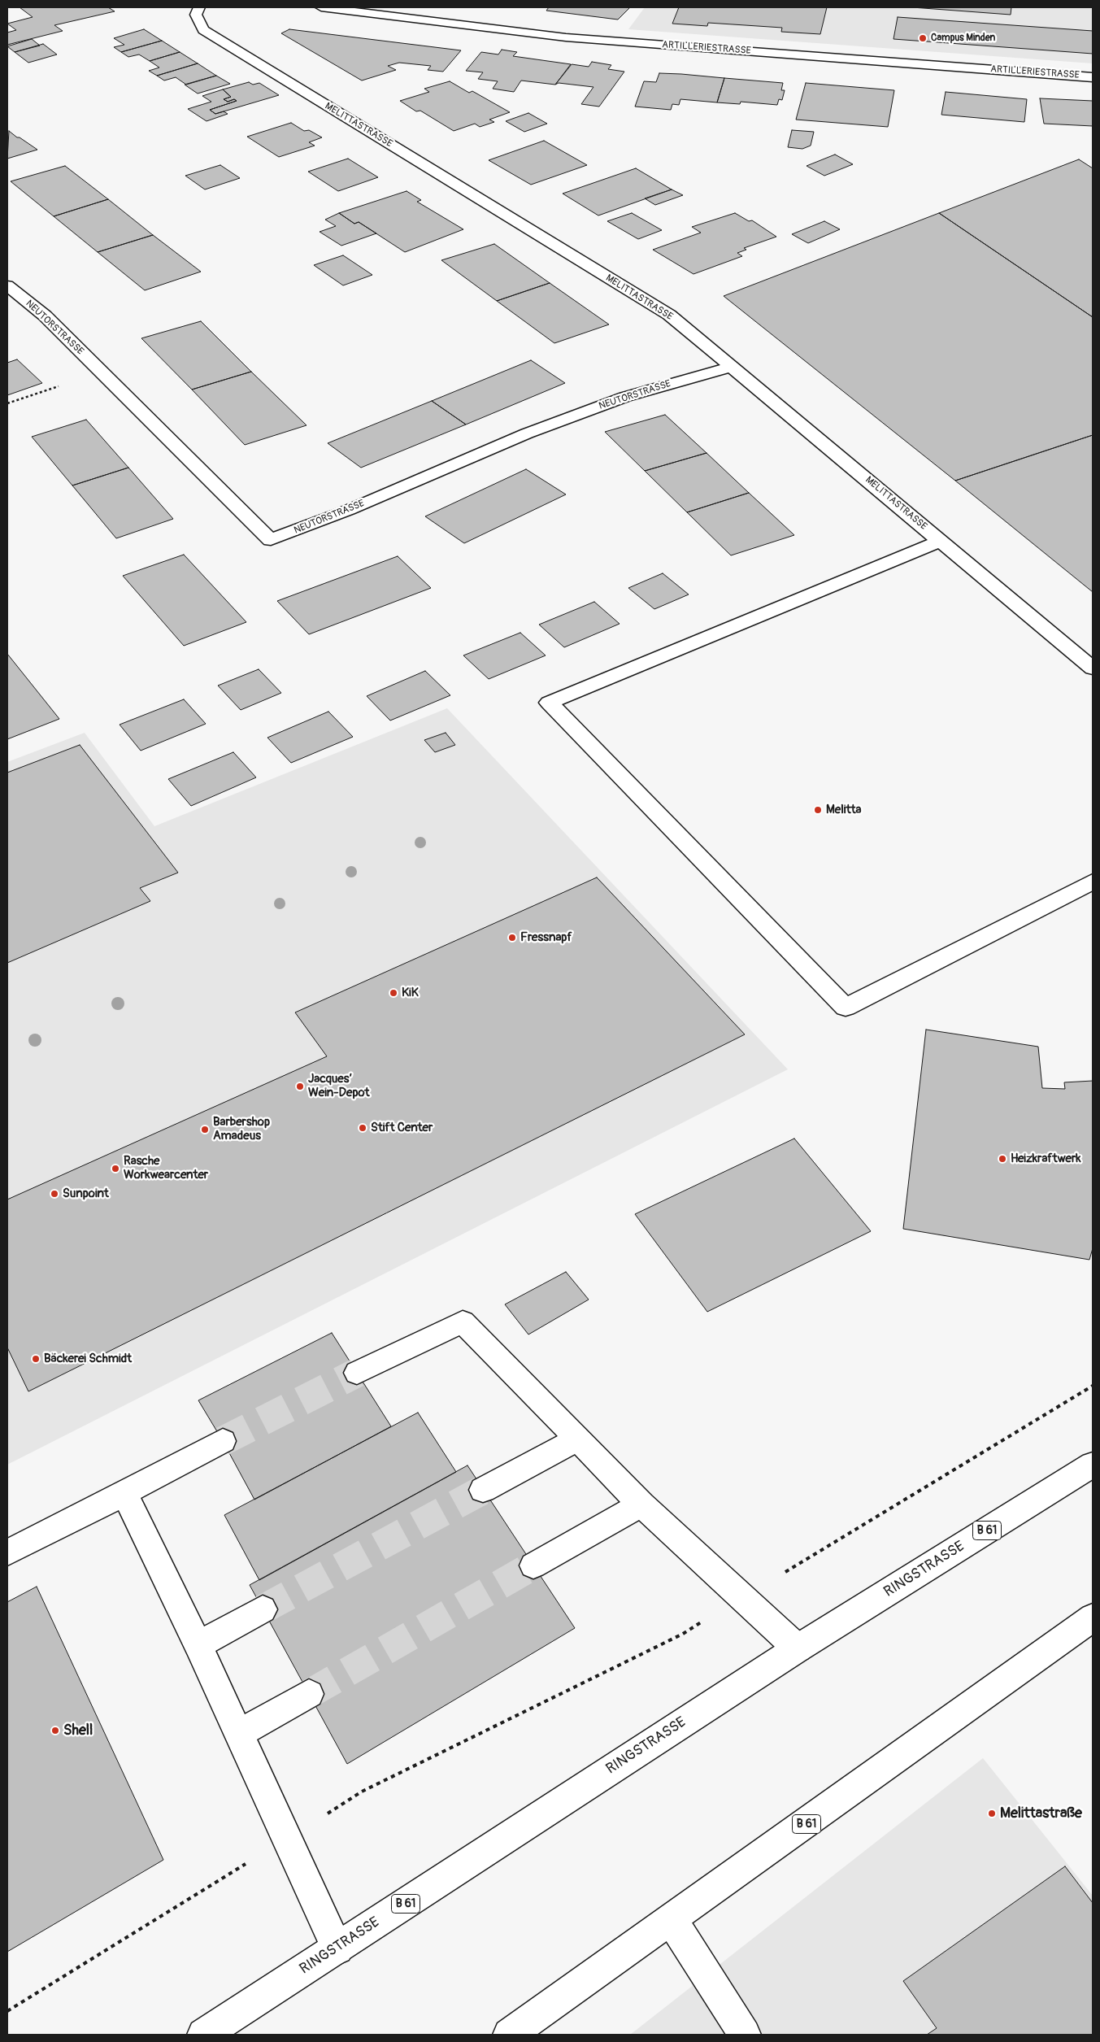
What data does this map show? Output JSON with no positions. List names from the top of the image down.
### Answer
{
  "streets": {
    "street": [
      "ARTILLERIESTRASSE",
      "MELITTASTRASSE",
      "NEUTORSTRASSE",
      "B 61",
      "RINGSTRASSE"
    ]
  },
  "crossings": [
    ["MELITTASTRASSE", "NEUTORSTRASSE"]
  ],
  "places": [
    "Campus Minden",
    "Melitta",
    "Fressnapf",
    "KiK",
    "Jacques’ Wein-Depot",
    "Stift Center",
    "Barbershop Amadeus",
    "Heizkraftwerk",
    "Rasche Workwearcenter",
    "Sunpoint",
    "Bäckerei Schmidt",
    "Shell",
    "Melittastraße"
  ]
}
